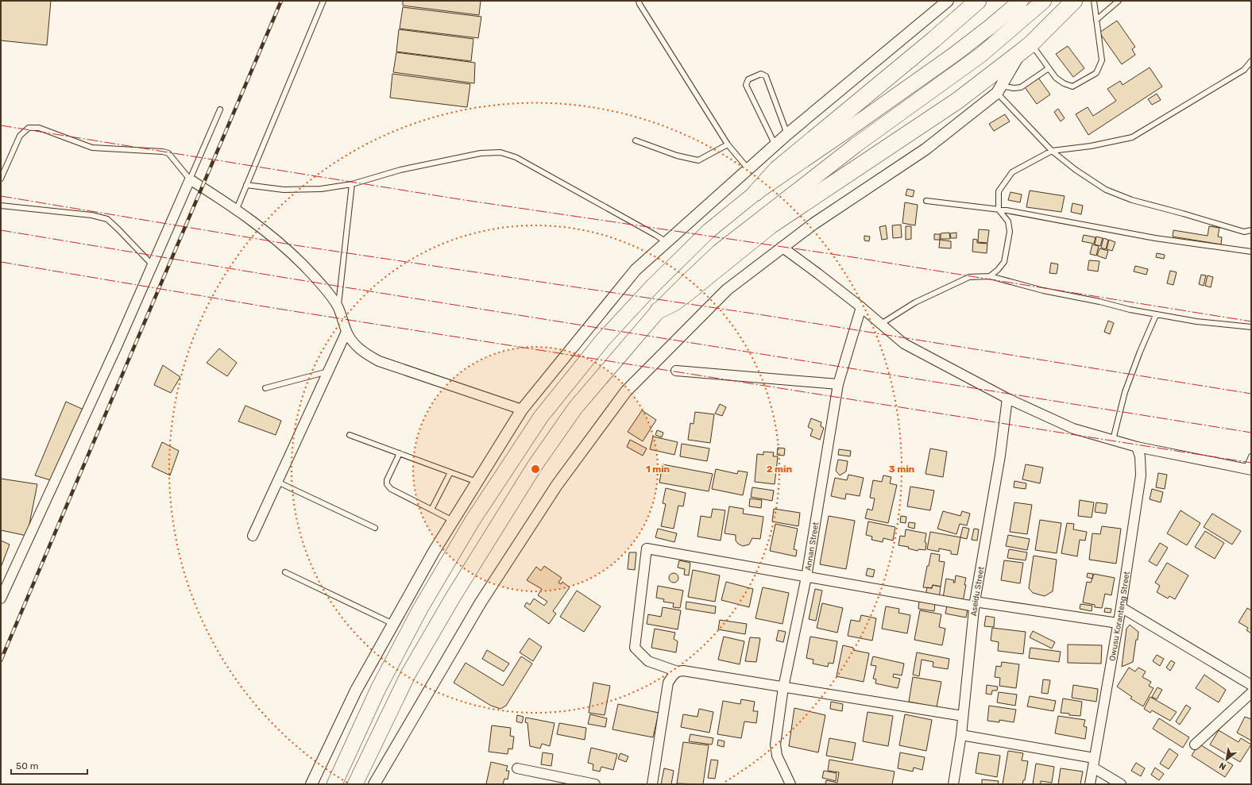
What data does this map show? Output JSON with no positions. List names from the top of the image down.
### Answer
{
  "streets": {
    "street": ["Annan Street", "Aseidu Street", "Owusu Koranteng Street"]
  },
  "scale_bar": "50 m",
  "north": "bottom left",
  "rings": ["1 min", "2 min", "3 min"]
}
